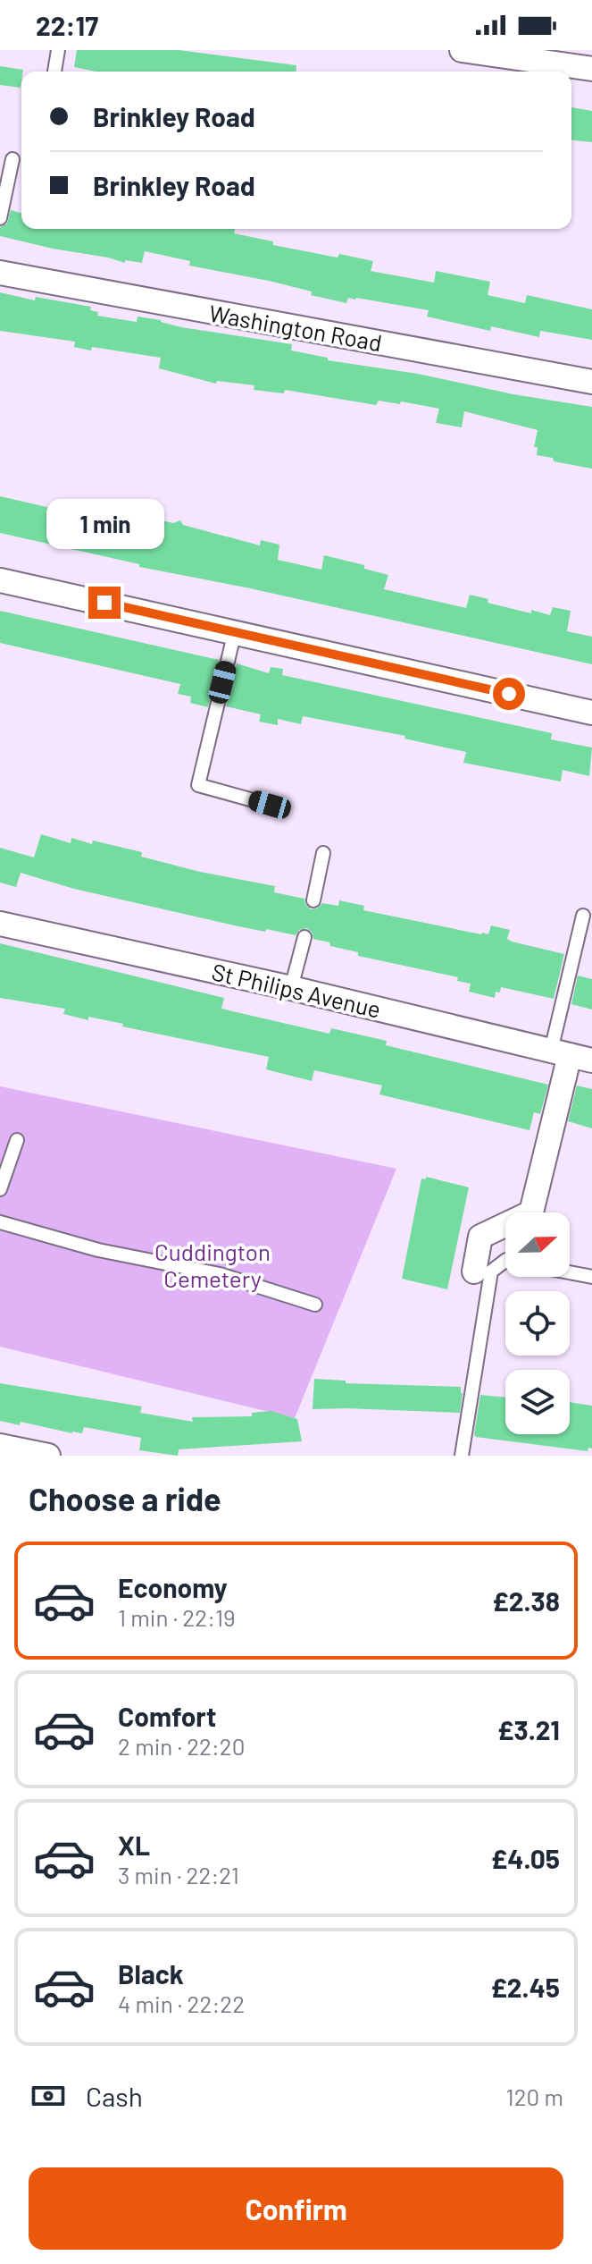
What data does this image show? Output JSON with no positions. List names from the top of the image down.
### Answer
{
  "streets": {
    "street": ["Washington Road", "St Philips Avenue"]
  },
  "parks": ["Cuddington Cemetery"],
  "north": "right",
  "page": {
    "status": "22:17",
    "banner": ["Brinkley Road", "Brinkley Road"],
    "bubble": "1 min",
    "heading": "Choose a ride",
    "list": [
      {
        "name": "Economy",
        "note": "1 min · 22:19",
        "value": "£2.38"
      },
      {
        "name": "Comfort",
        "note": "2 min · 22:20",
        "value": "£3.21"
      },
      {
        "name": "XL",
        "note": "3 min · 22:21",
        "value": "£4.05"
      },
      {
        "name": "Black",
        "note": "4 min · 22:22",
        "value": "£2.45"
      }
    ],
    "pay": ["Cash", "120 m"],
    "buttons": "Confirm"
  }
}
